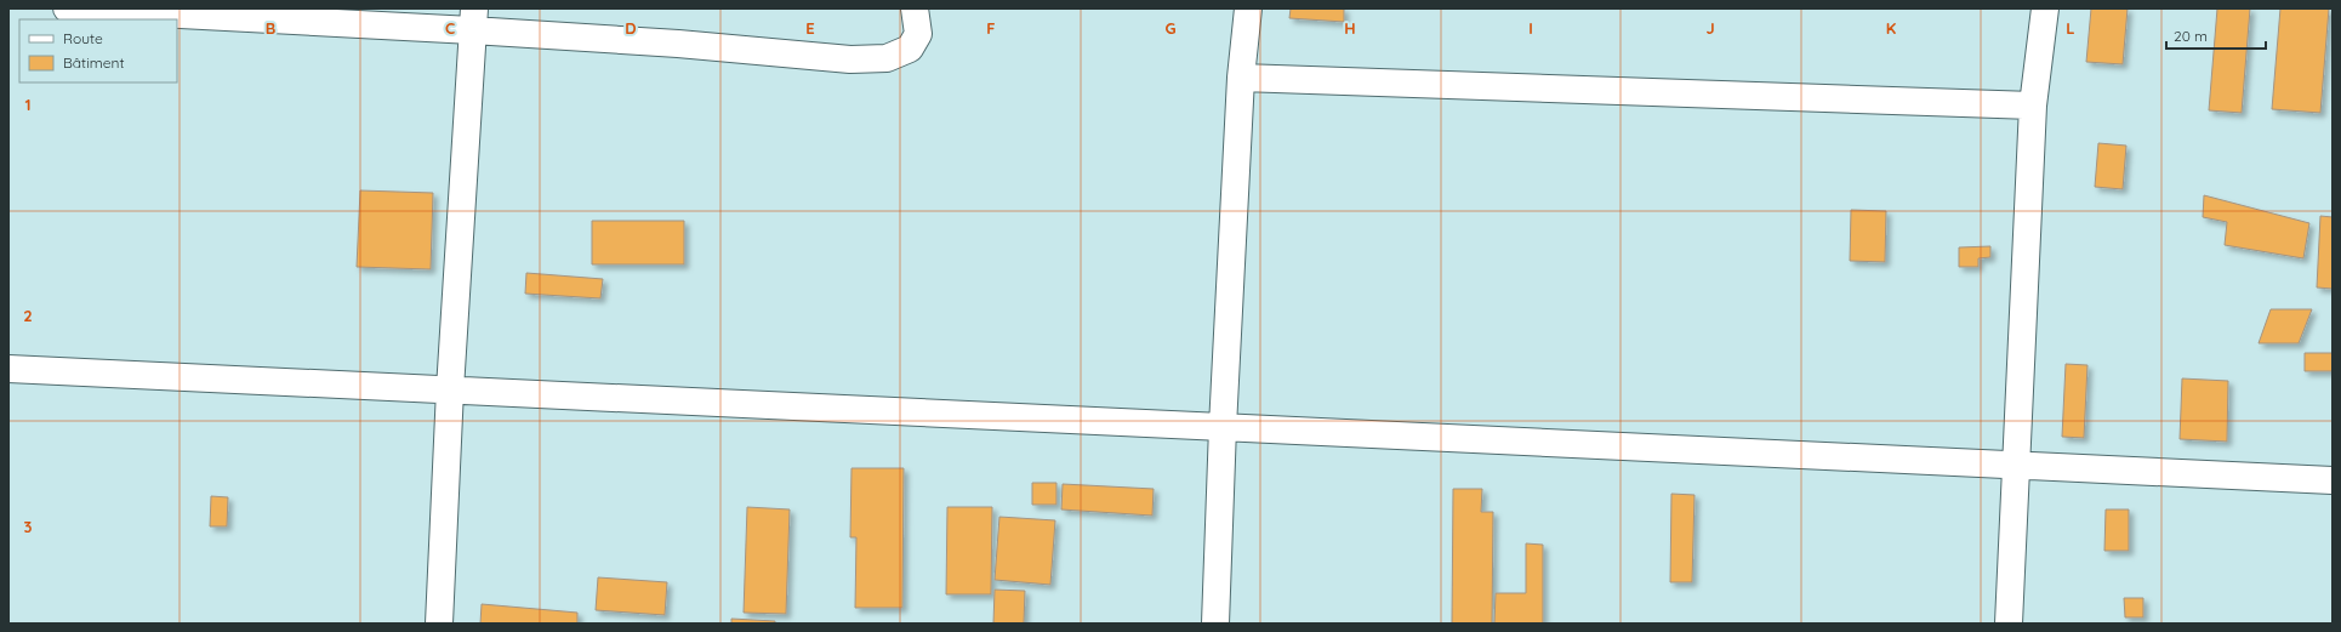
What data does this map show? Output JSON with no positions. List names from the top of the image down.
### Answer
{
  "legend": ["Route", "Bâtiment"],
  "scale_bar": "20 m",
  "grid": {
    "columns": [
      "B",
      "C",
      "D",
      "E",
      "F",
      "G",
      "H",
      "I",
      "J",
      "K",
      "L"
    ],
    "rows": ["1", "2", "3"]
  }
}
